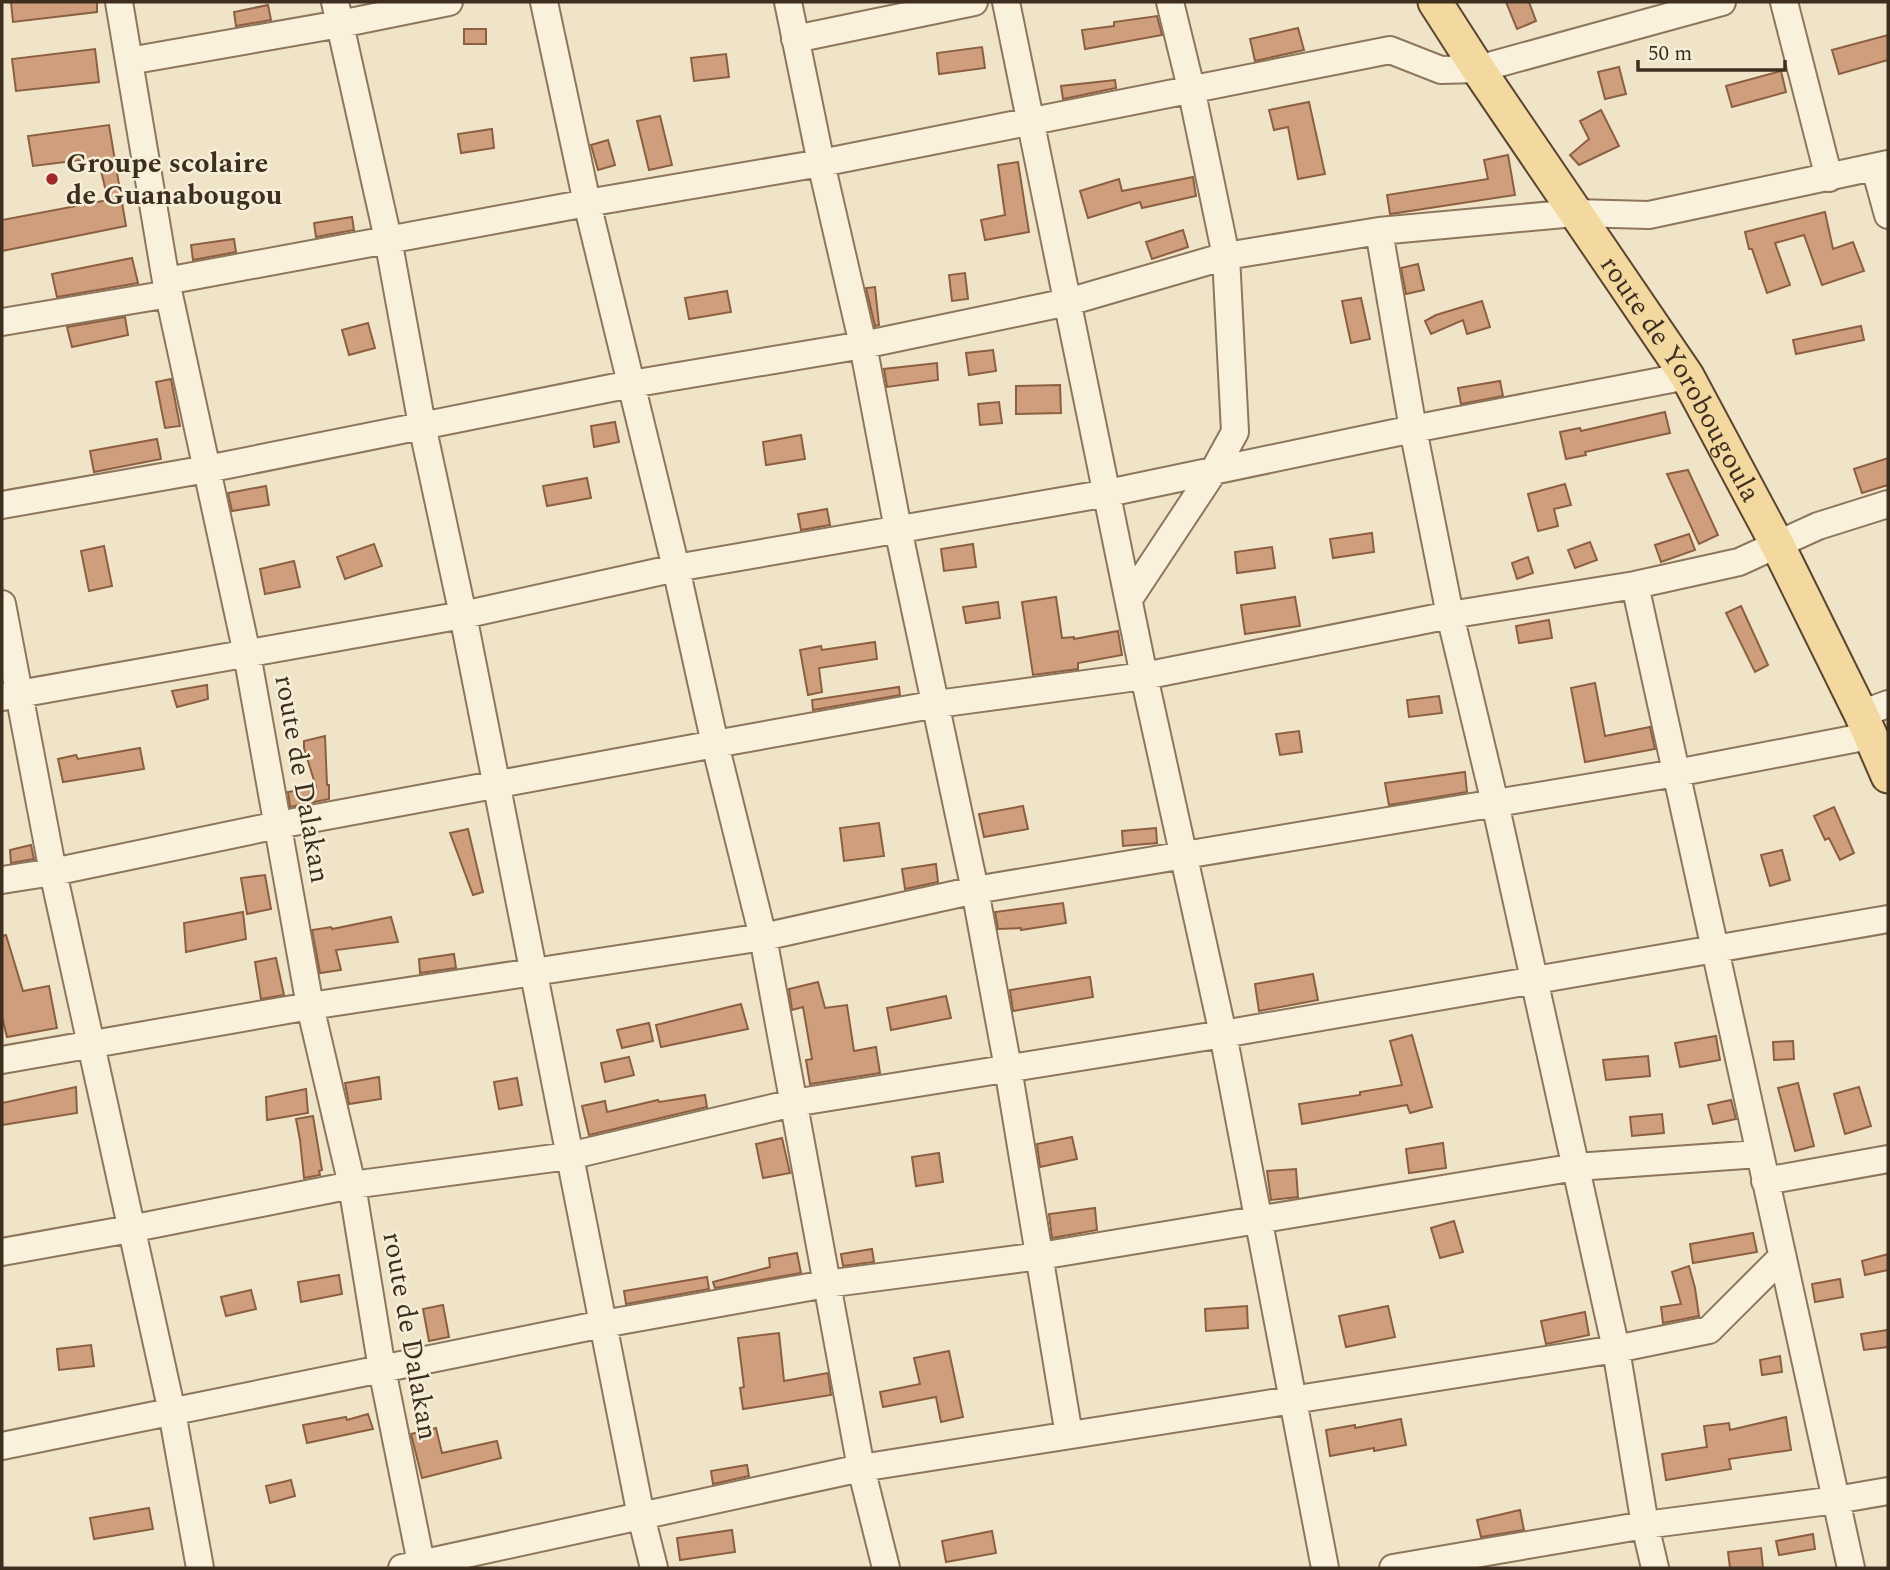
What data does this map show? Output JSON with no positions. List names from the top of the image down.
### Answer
{
  "streets": {
    "main road": ["route de Yorobougoula"],
    "street": ["route de Dalakan"]
  },
  "places": ["Groupe scolaire de Guanabougou"],
  "scale_bar": "50 m"
}
